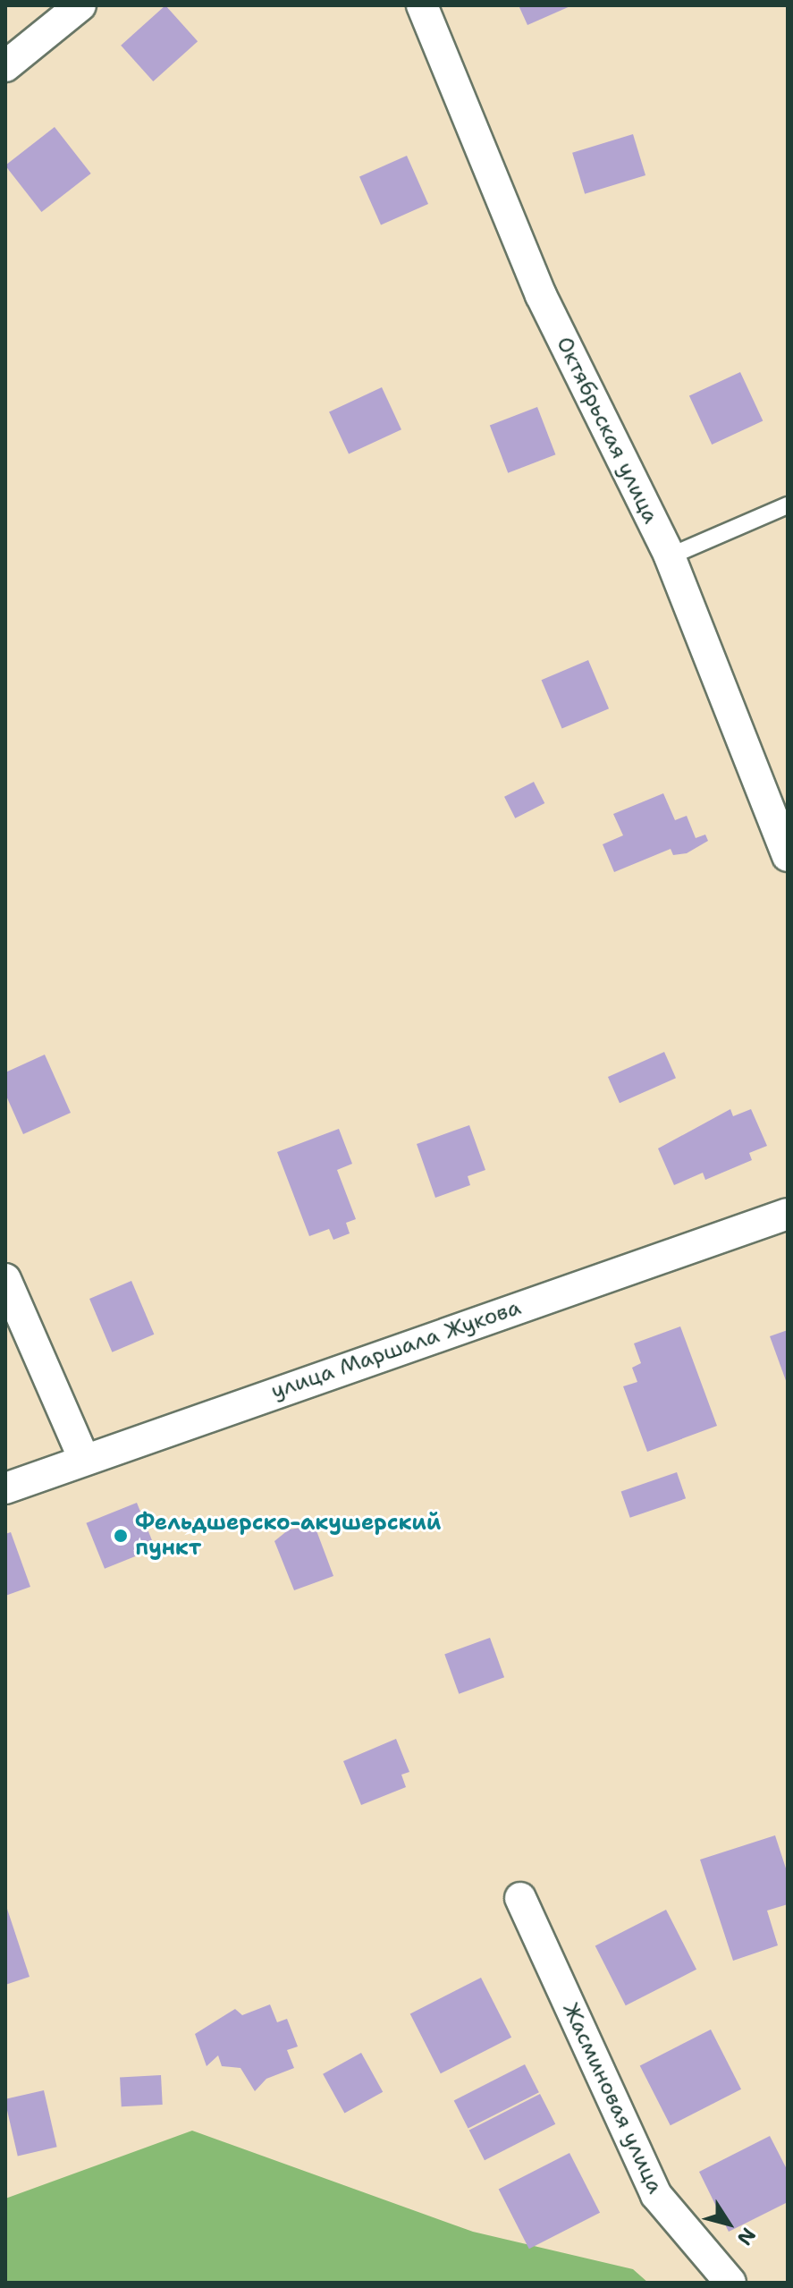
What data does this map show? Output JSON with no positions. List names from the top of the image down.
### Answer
{
  "streets": {
    "street": ["Октябрьская улица", "улица Маршала Жукова", "Жасминовая улица"]
  },
  "places": ["Фельдшерско-акушерский пункт"],
  "north": "bottom right"
}
